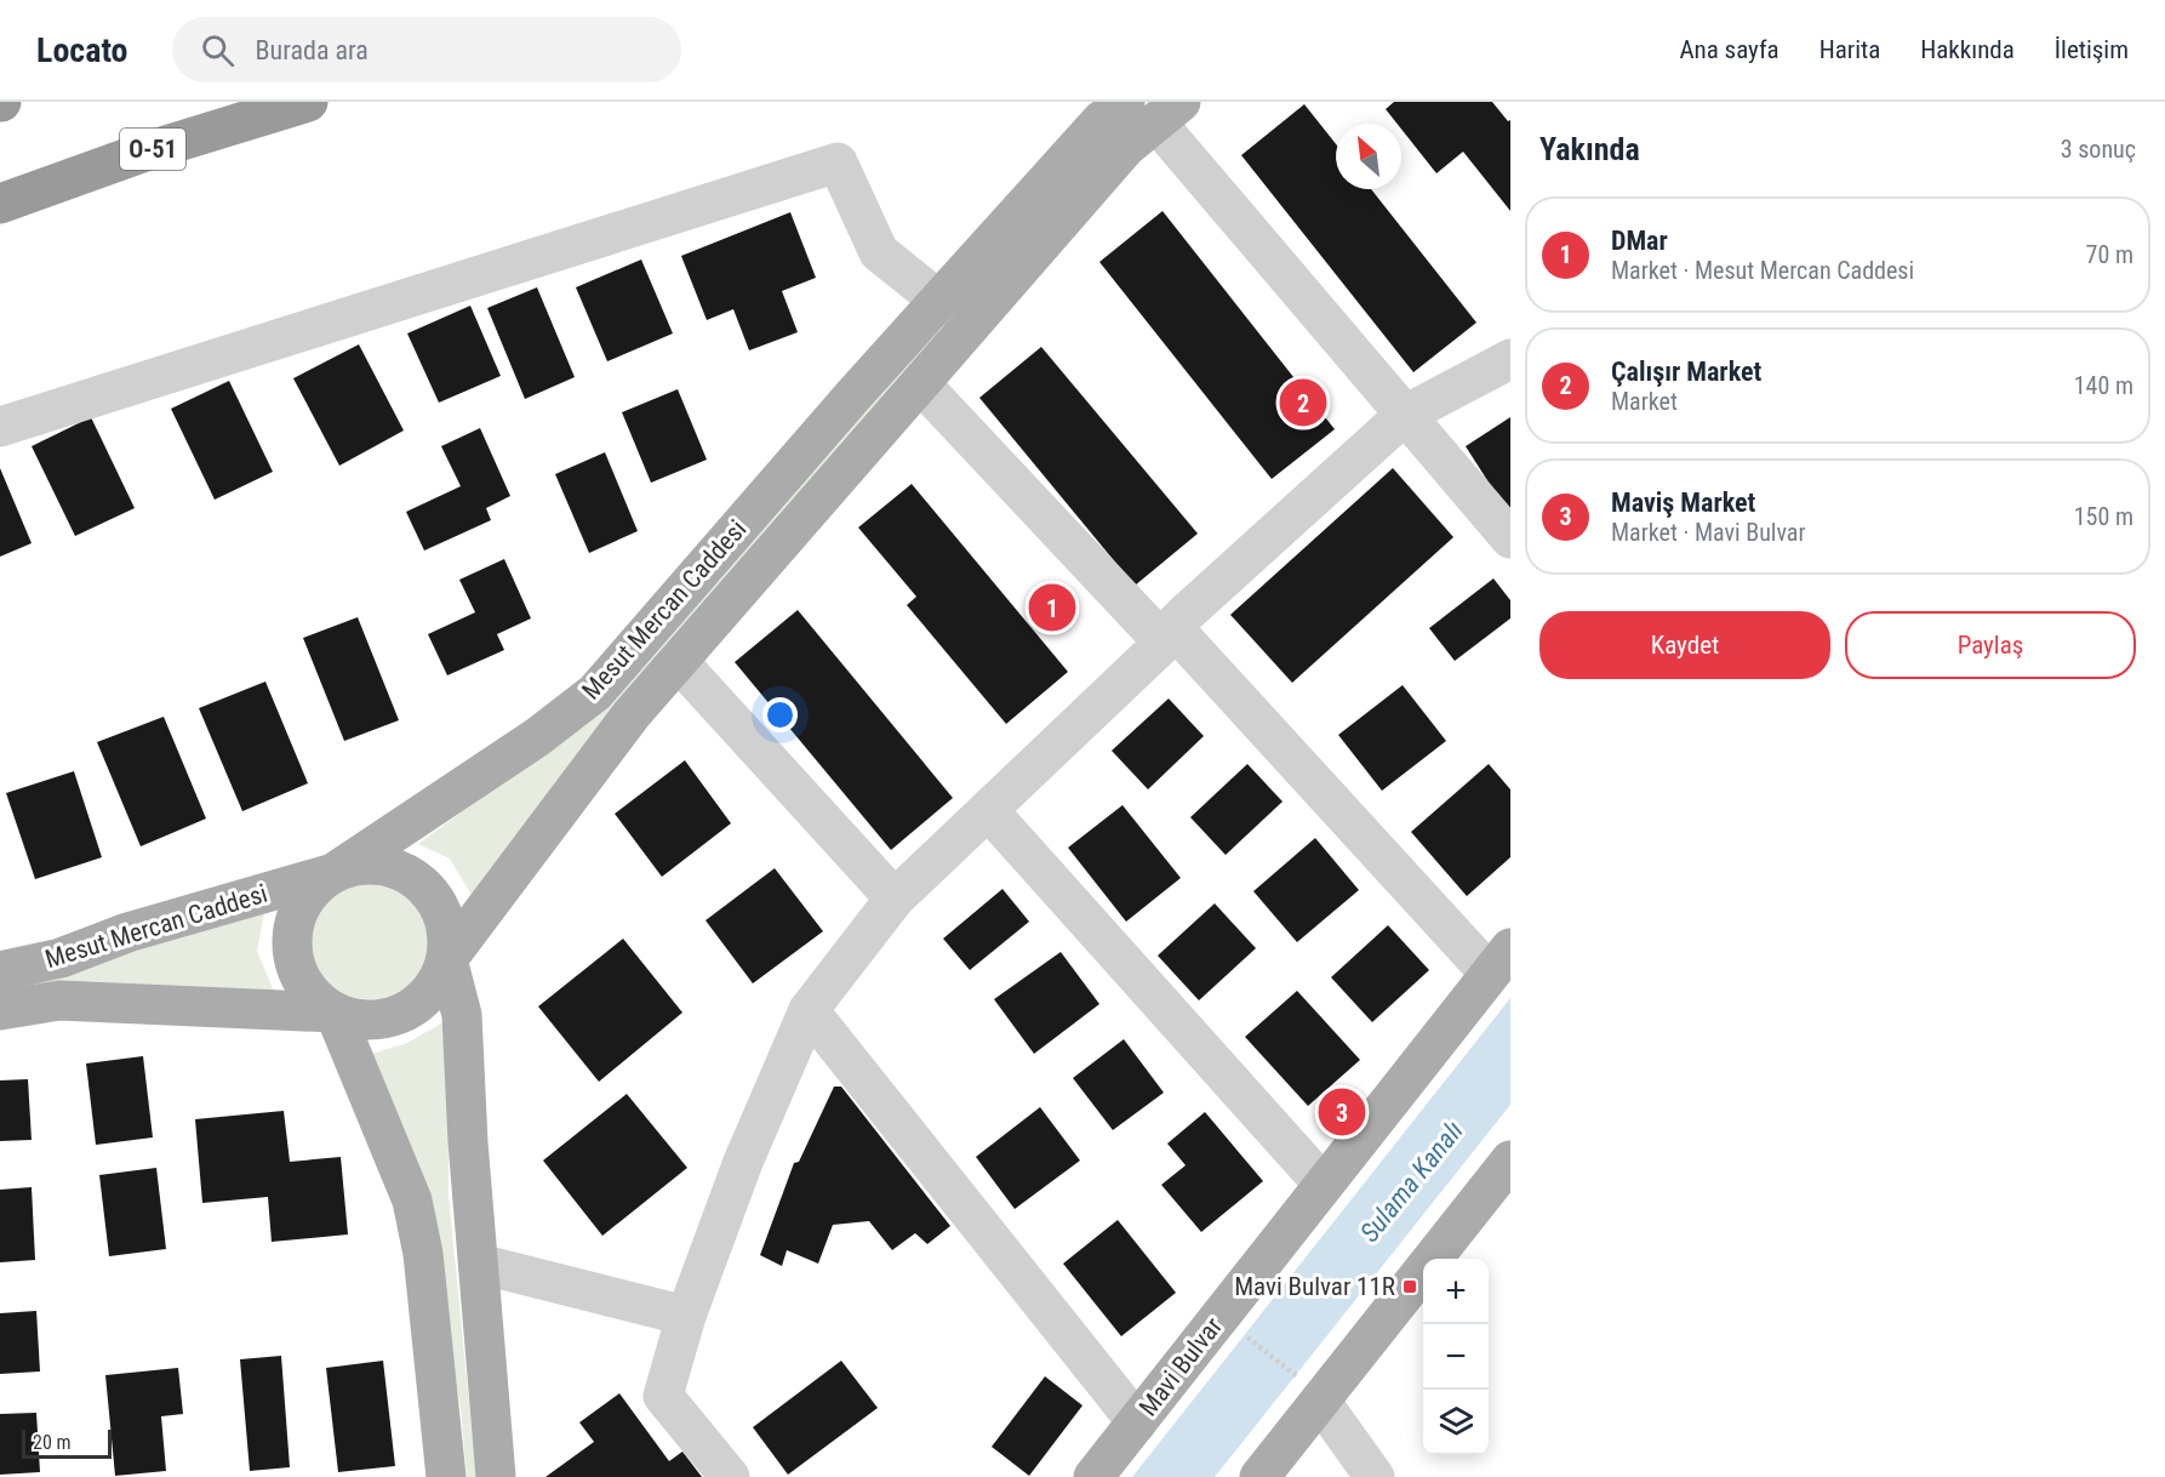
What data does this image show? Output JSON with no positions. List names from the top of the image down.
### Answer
{
  "streets": {
    "highway": ["O-51"],
    "main road": ["Mesut Mercan Caddesi", "Mavi Bulvar"]
  },
  "water": ["Sulama Kanalı"],
  "places": {
    "transit": ["Mavi Bulvar 11R"]
  },
  "scale_bar": "20 m",
  "north": "top left",
  "page": {
    "header": "Locato",
    "search": "Burada ara",
    "nav": [
      "Ana sayfa",
      "Harita",
      "Hakkında",
      "İletişim"
    ],
    "heading": ["Yakında", "3 sonuç"],
    "list": [
      {
        "mark": "1",
        "name": "DMar",
        "note": "Market · Mesut Mercan Caddesi",
        "value": "70 m"
      },
      {
        "mark": "2",
        "name": "Çalışır Market",
        "note": "Market",
        "value": "140 m"
      },
      {
        "mark": "3",
        "name": "Maviş Market",
        "note": "Market · Mavi Bulvar",
        "value": "150 m"
      }
    ],
    "pins": ["2", "1", "3"],
    "buttons": ["Kaydet", "Paylaş"],
    "map_buttons": ["+", "−"],
    "scale": "20 m"
  }
}
